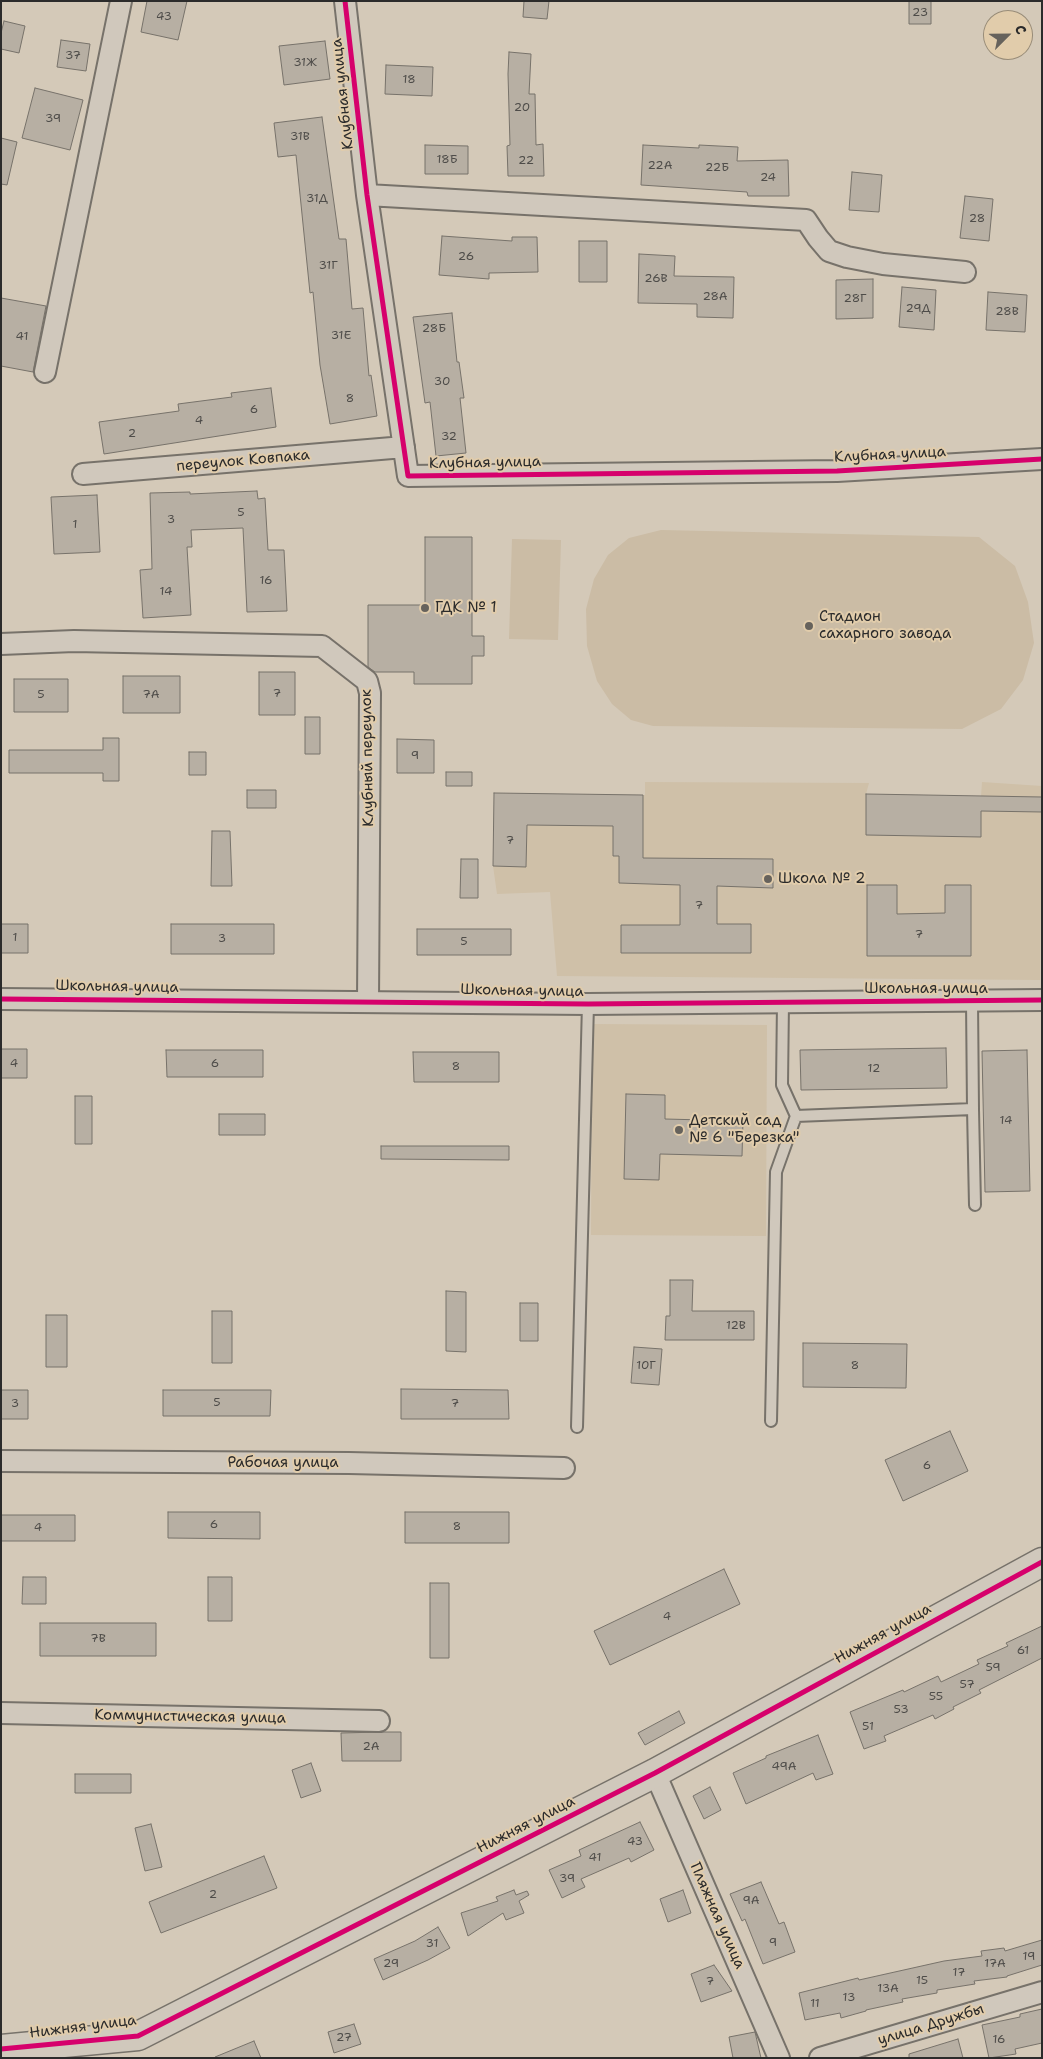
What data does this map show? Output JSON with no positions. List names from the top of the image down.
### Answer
{
  "streets": {
    "street": [
      "Клубная улица",
      "переулок Ковпака",
      "Клубный переулок",
      "Школьная улица",
      "Рабочая улица",
      "Нижняя улица",
      "Коммунистическая улица",
      "Пляжная улица",
      "улица Дружбы"
    ]
  },
  "crossings": [
    ["Клубная улица", "переулок Ковпака"],
    ["Клубный переулок", "Школьная улица"],
    ["Нижняя улица", "Пляжная улица"]
  ],
  "places": [
    "ГДК № 1",
    "Стадион сахарного завода",
    "Школа № 2",
    "Детский сад № 6 \"Березка\""
  ],
  "house_numbers": [
    "23",
    "43",
    "37",
    "31Ж",
    "18",
    "20",
    "39",
    "31В",
    "18Б",
    "22",
    "22А",
    "22Б",
    "24",
    "31Д",
    "28",
    "26",
    "31Г",
    "26В",
    "28А",
    "28Г",
    "29Д",
    "28В",
    "28Б",
    "31Е",
    "41",
    "30",
    "8",
    "6",
    "4",
    "2",
    "32",
    "5",
    "3",
    "1",
    "16",
    "14",
    "7",
    "5",
    "7А",
    "9",
    "7",
    "7",
    "7",
    "1",
    "3",
    "5",
    "4",
    "6",
    "8",
    "12",
    "14",
    "12В",
    "10Г",
    "8",
    "5",
    "3",
    "7",
    "6",
    "6",
    "8",
    "4",
    "4",
    "7В",
    "61",
    "59",
    "57",
    "55",
    "53",
    "51",
    "2А",
    "49А",
    "43",
    "41",
    "39",
    "2",
    "9А",
    "9",
    "31",
    "19",
    "29",
    "17А",
    "17",
    "15",
    "7",
    "13А",
    "13",
    "11",
    "27",
    "16"
  ],
  "north": "top right"
}
